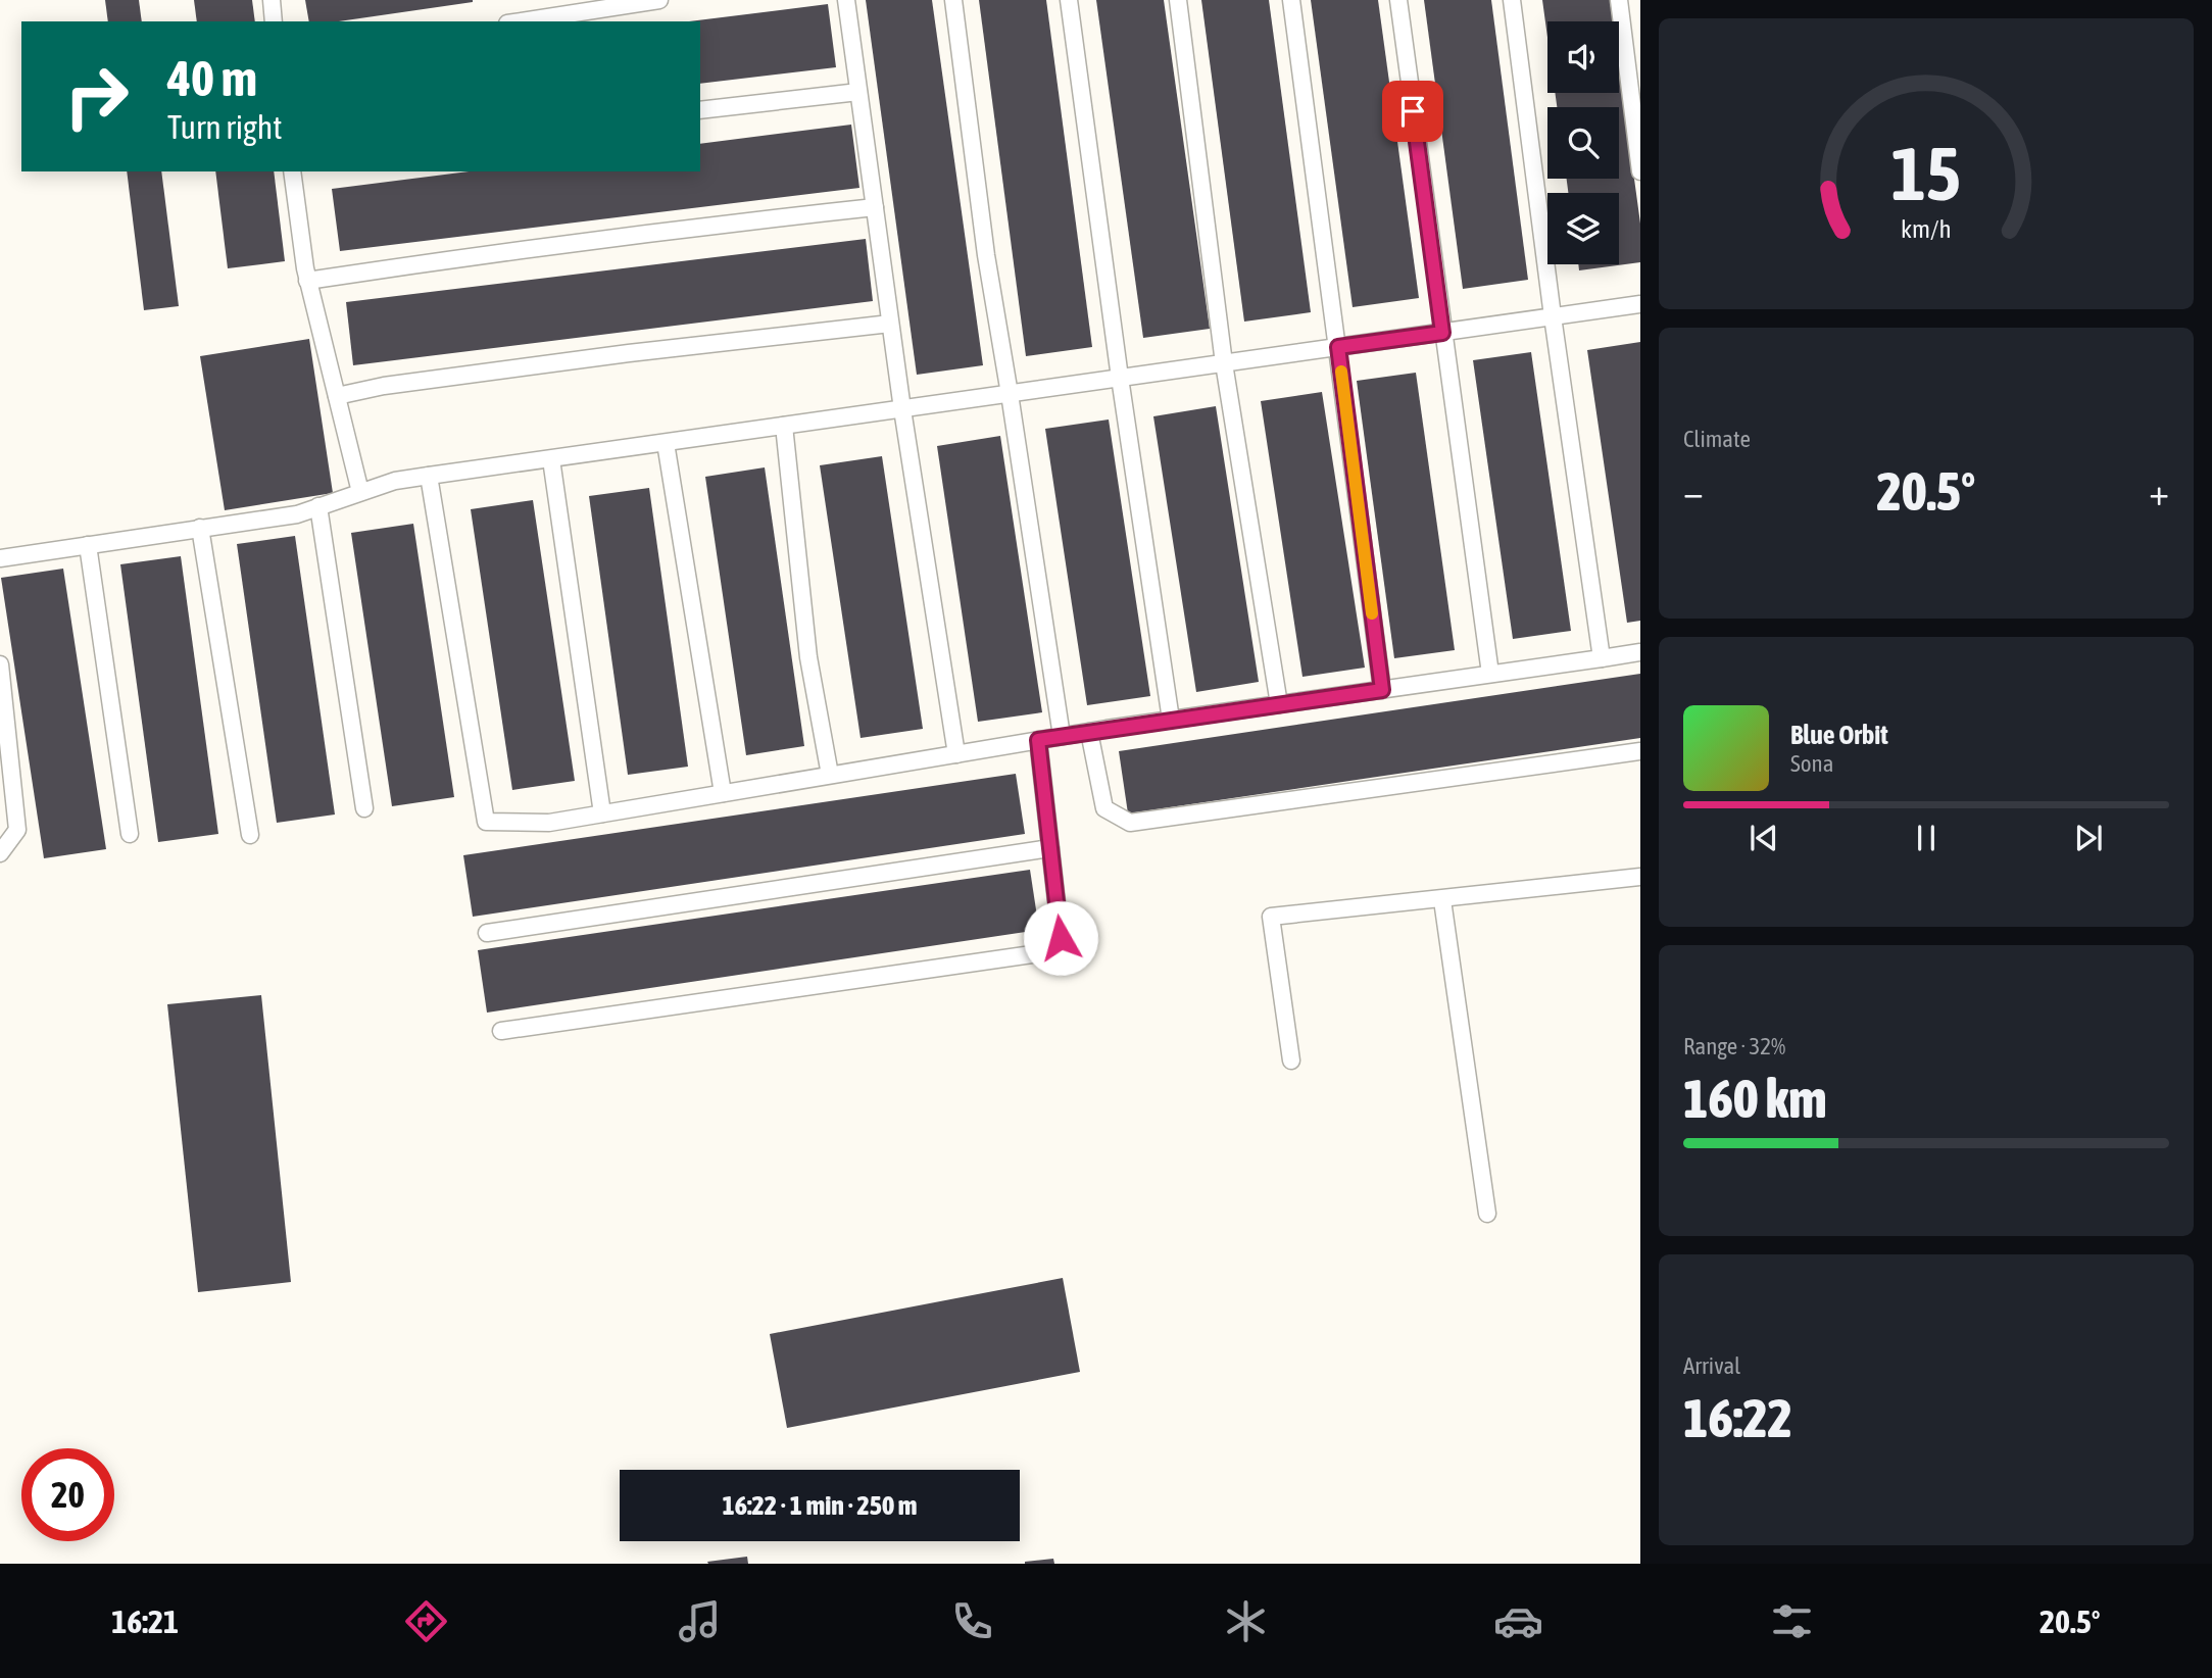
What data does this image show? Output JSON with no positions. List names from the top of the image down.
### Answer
{
  "page": {
    "turn": ["40 m", "Turn right"],
    "tile": [
      "Climate",
      ["Range · 32%", "160 km"],
      ["Arrival", "16:22"]
    ],
    "heat": ["−", "20.5°", "+"],
    "song": ["Blue Orbit", "Sona"],
    "limit": "20",
    "trip": "16:22 · 1 min · 250 m",
    "tabs": ["16:21", "20.5°"],
    "gauge": ["15", "km/h"]
  }
}
